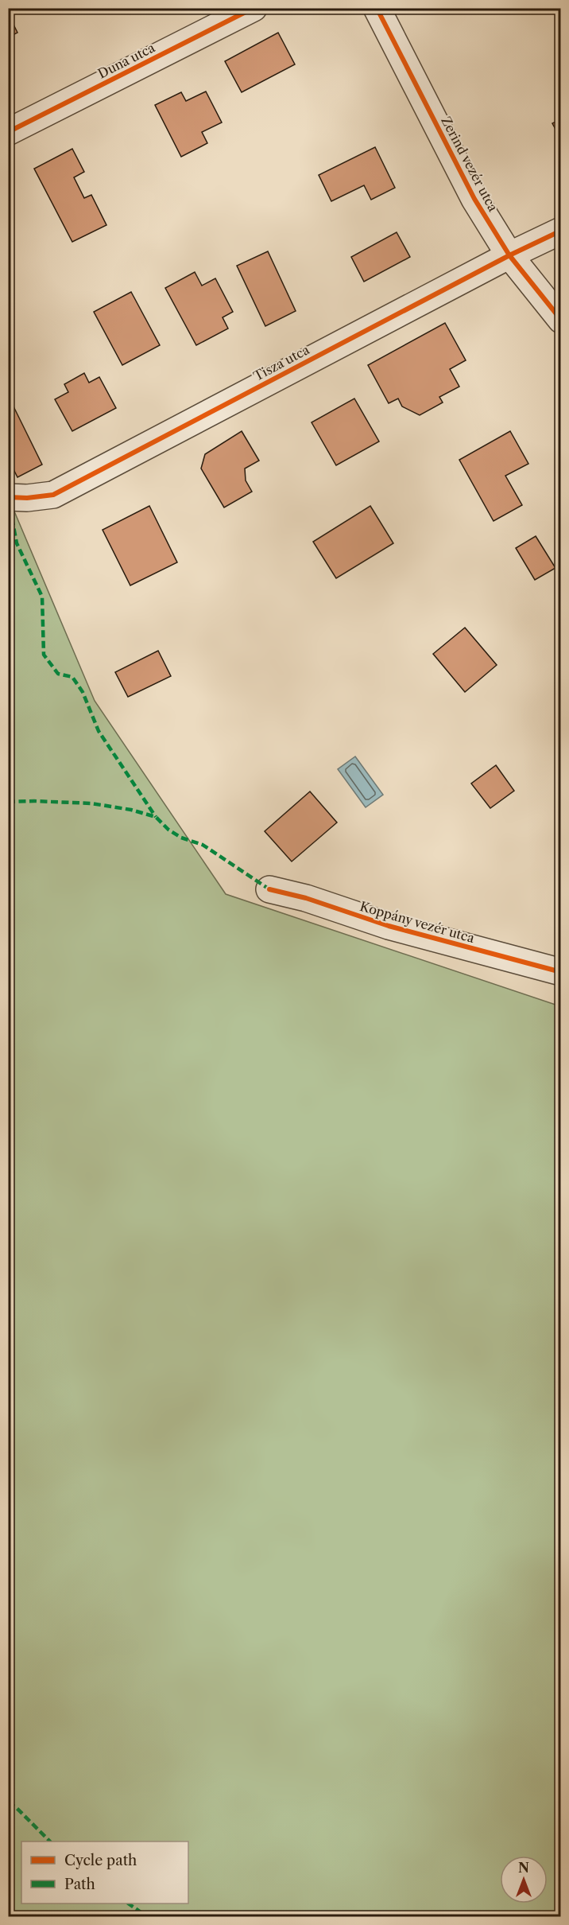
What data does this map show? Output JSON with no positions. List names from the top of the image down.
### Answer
{
  "streets": {
    "street": [
      "Duna utca",
      "Zerind vezér utca",
      "Tisza utca",
      "Koppány vezér utca"
    ]
  },
  "crossings": [
    ["Zerind vezér utca", "Tisza utca"]
  ],
  "legend": ["Cycle path", "Path"],
  "north": "top"
}
